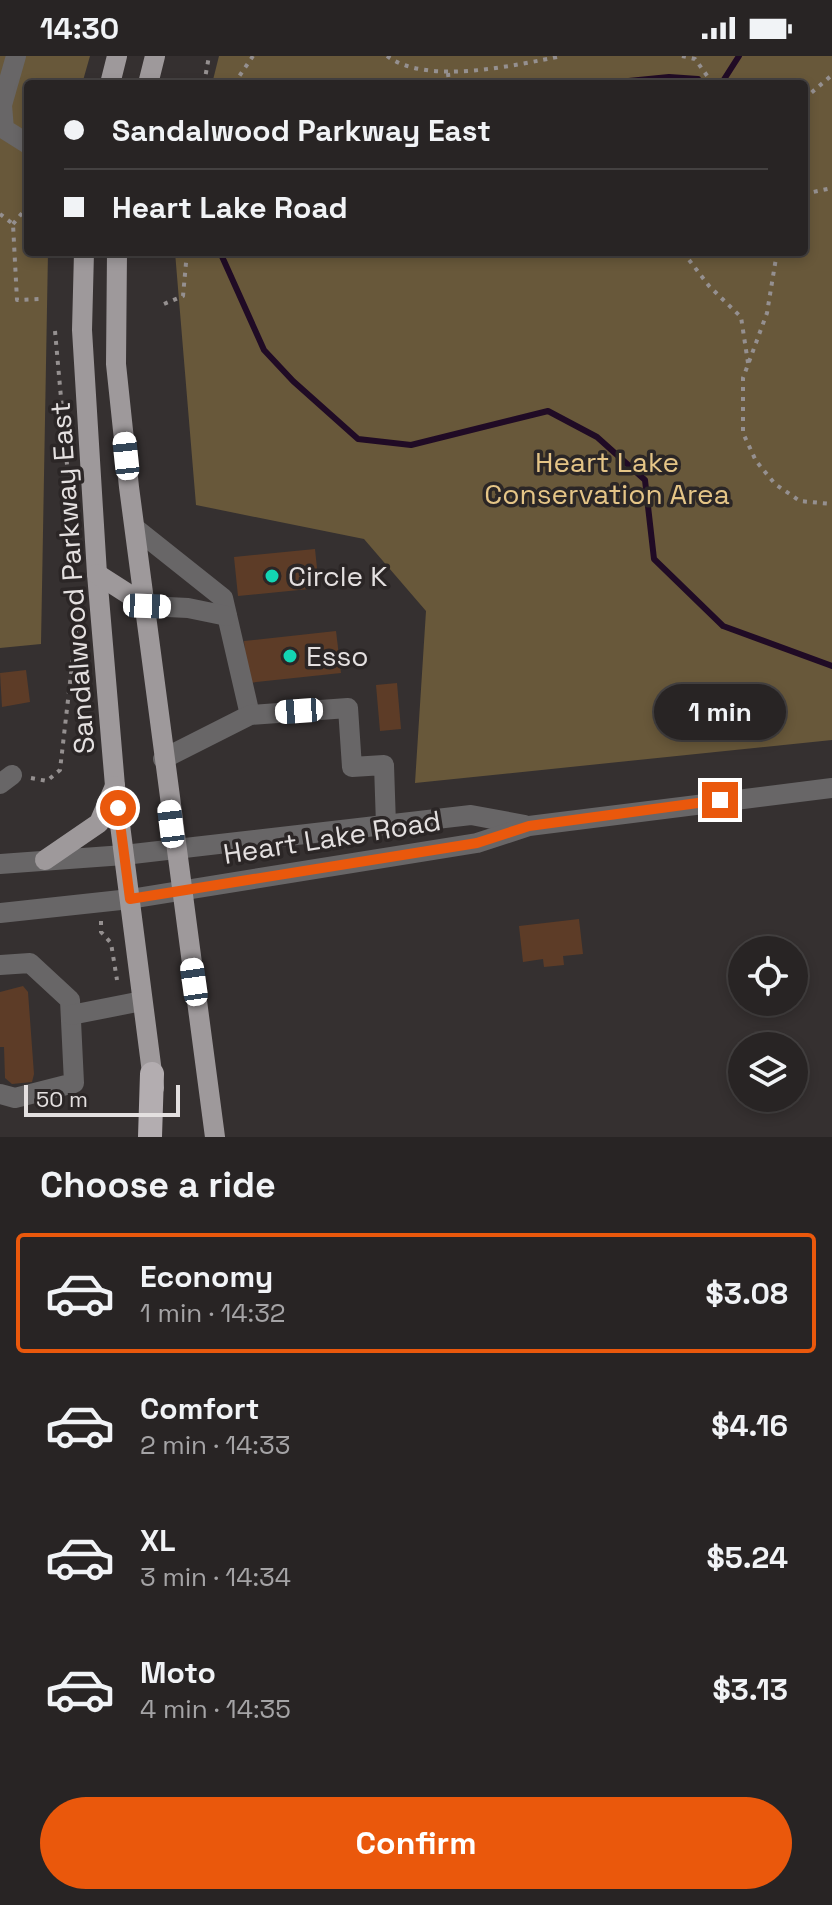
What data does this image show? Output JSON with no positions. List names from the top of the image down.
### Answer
{
  "streets": {
    "main road": ["Sandalwood Parkway East"],
    "street": ["Heart Lake Road"]
  },
  "crossings": [
    ["Sandalwood Parkway East", "Heart Lake Road"]
  ],
  "parks": ["Heart Lake Conservation Area"],
  "places": ["Circle K", "Esso"],
  "scale_bar": "50 m",
  "page": {
    "status": "14:30",
    "banner": ["Sandalwood Parkway East", "Heart Lake Road"],
    "bubble": "1 min",
    "scale": "50 m",
    "heading": "Choose a ride",
    "list": [
      {
        "name": "Economy",
        "note": "1 min · 14:32",
        "value": "$3.08"
      },
      {
        "name": "Comfort",
        "note": "2 min · 14:33",
        "value": "$4.16"
      },
      {
        "name": "XL",
        "note": "3 min · 14:34",
        "value": "$5.24"
      },
      {
        "name": "Moto",
        "note": "4 min · 14:35",
        "value": "$3.13"
      }
    ],
    "buttons": "Confirm"
  }
}
